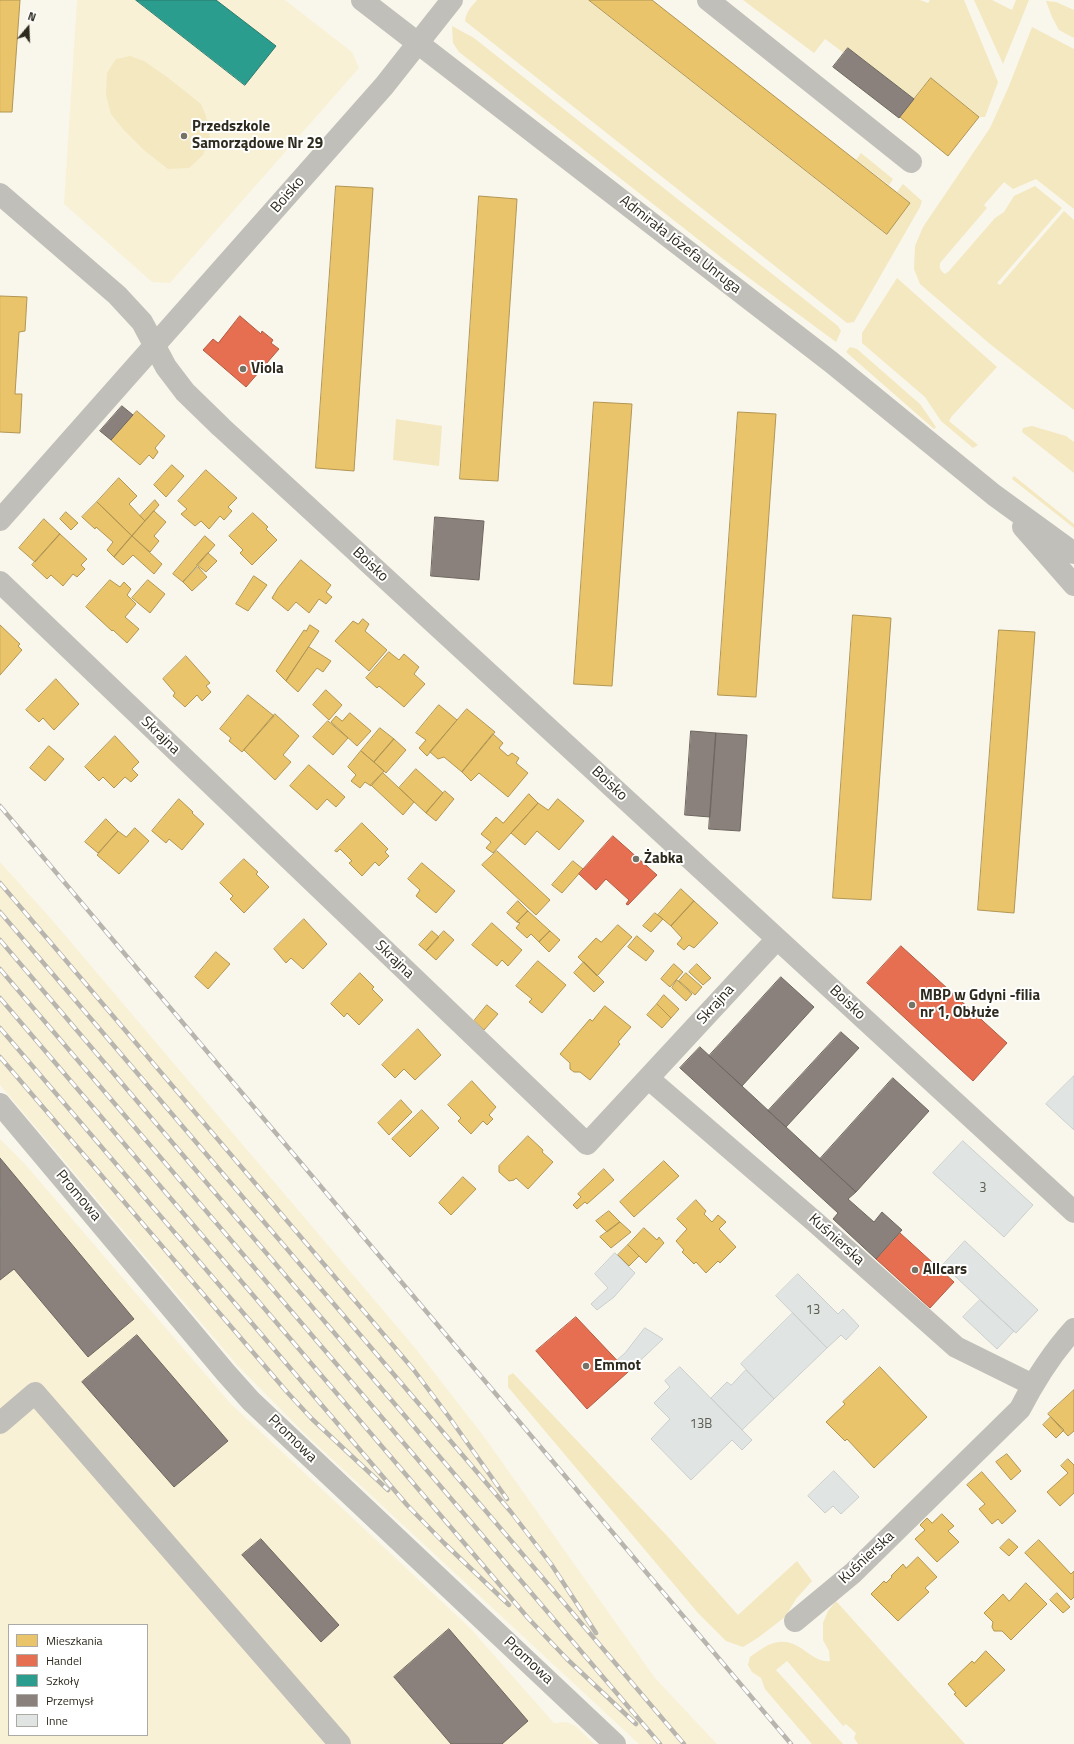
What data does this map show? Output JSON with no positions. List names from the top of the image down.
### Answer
{
  "streets": {
    "street": [
      "Boisko",
      "Admirała Józefa Unruga",
      "Skrajna",
      "Promowa",
      "Kuśnierska"
    ]
  },
  "crossings": [
    ["Boisko", "Admirała Józefa Unruga"],
    ["Boisko", "Skrajna"],
    ["Skrajna", "Kuśnierska"]
  ],
  "places": [
    "Przedszkole Samorządowe Nr 29",
    "Viola",
    "Żabka",
    "MBP w Gdyni -filia nr 1, Obłuże",
    "Allcars",
    "Emmot"
  ],
  "house_numbers": ["3", "13", "13B"],
  "legend": [
    "Mieszkania",
    "Handel",
    "Szkoły",
    "Przemysł",
    "Inne"
  ],
  "north": "top"
}
